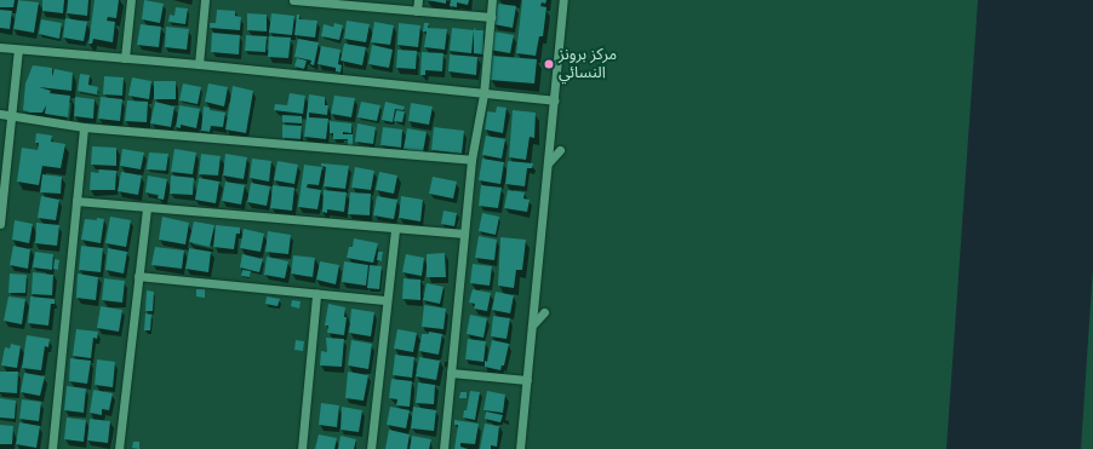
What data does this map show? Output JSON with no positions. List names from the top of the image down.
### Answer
{
  "places": ["مركز برونز النسائي"]
}
